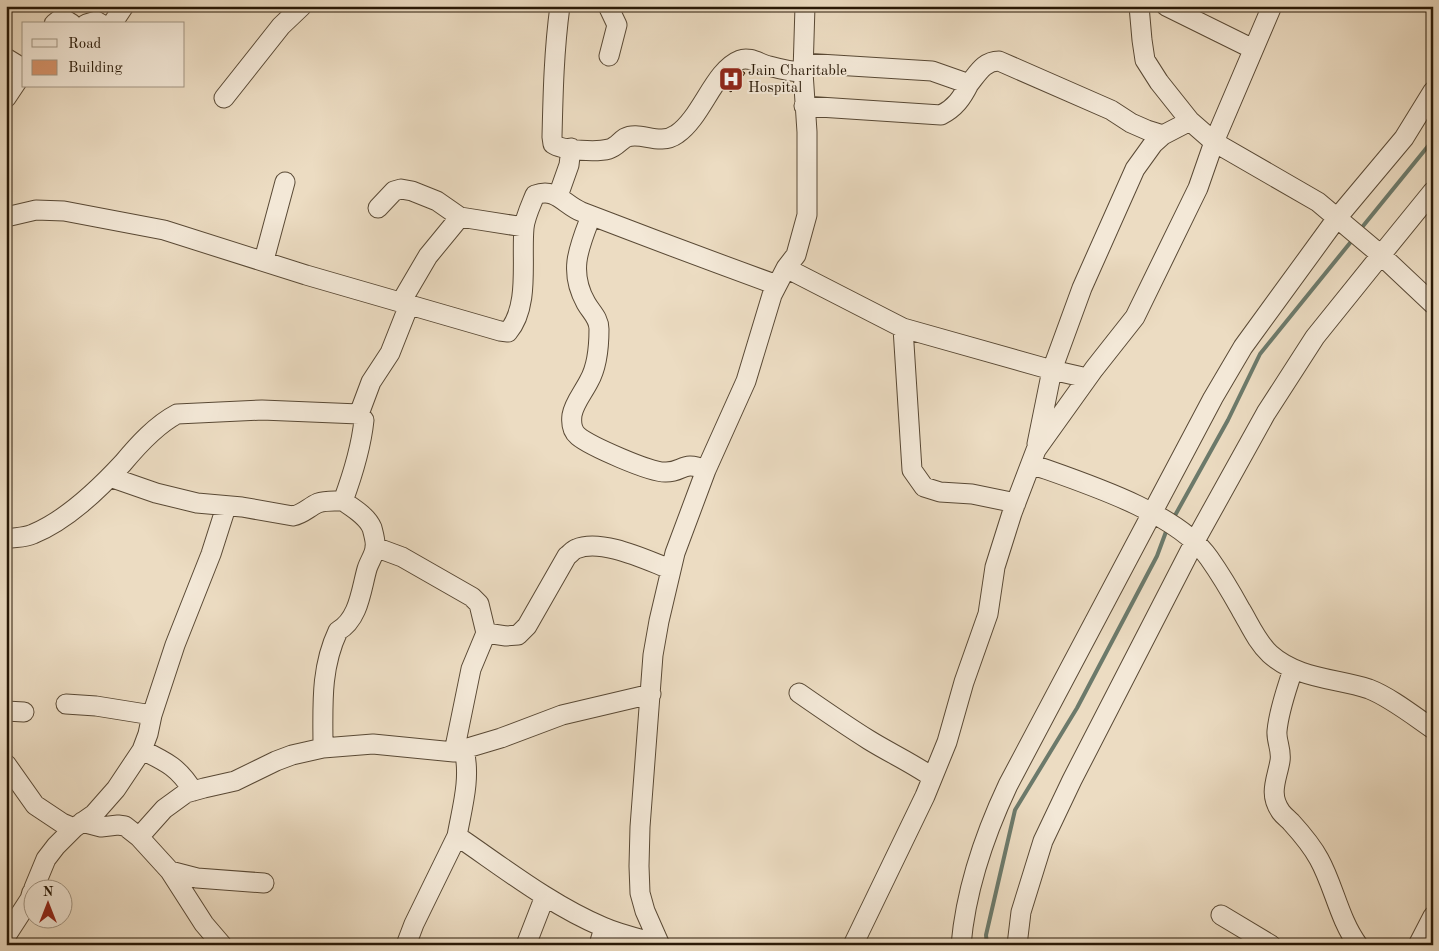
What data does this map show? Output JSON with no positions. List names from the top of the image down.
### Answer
{
  "places": {
    "hospital": ["Jain Charitable Hospital"]
  },
  "legend": ["Road", "Building"],
  "north": "top"
}
